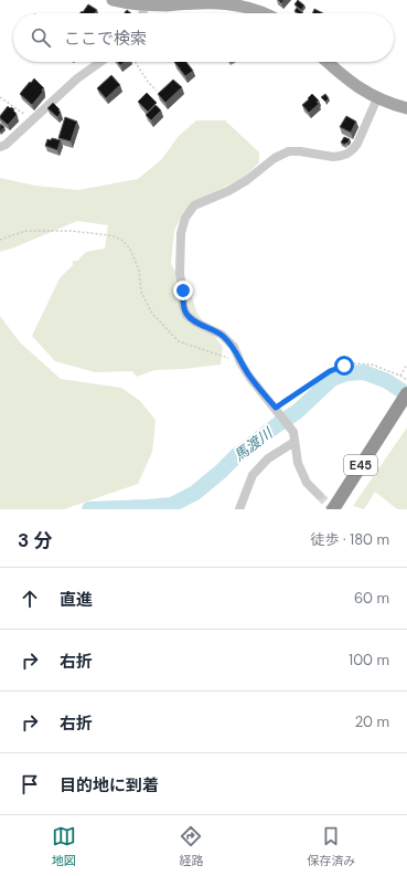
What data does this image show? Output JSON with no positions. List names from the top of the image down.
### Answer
{
  "streets": {
    "highway": ["E45"]
  },
  "water": ["馬渡川"],
  "page": {
    "search": "ここで検索",
    "heading": ["3 分", "徒歩 · 180 m"],
    "list": [
      ["直進", "60 m"],
      ["右折", "100 m"],
      ["右折", "20 m"],
      "目的地に到着"
    ],
    "nav": ["地図", "経路", "保存済み"]
  }
}
